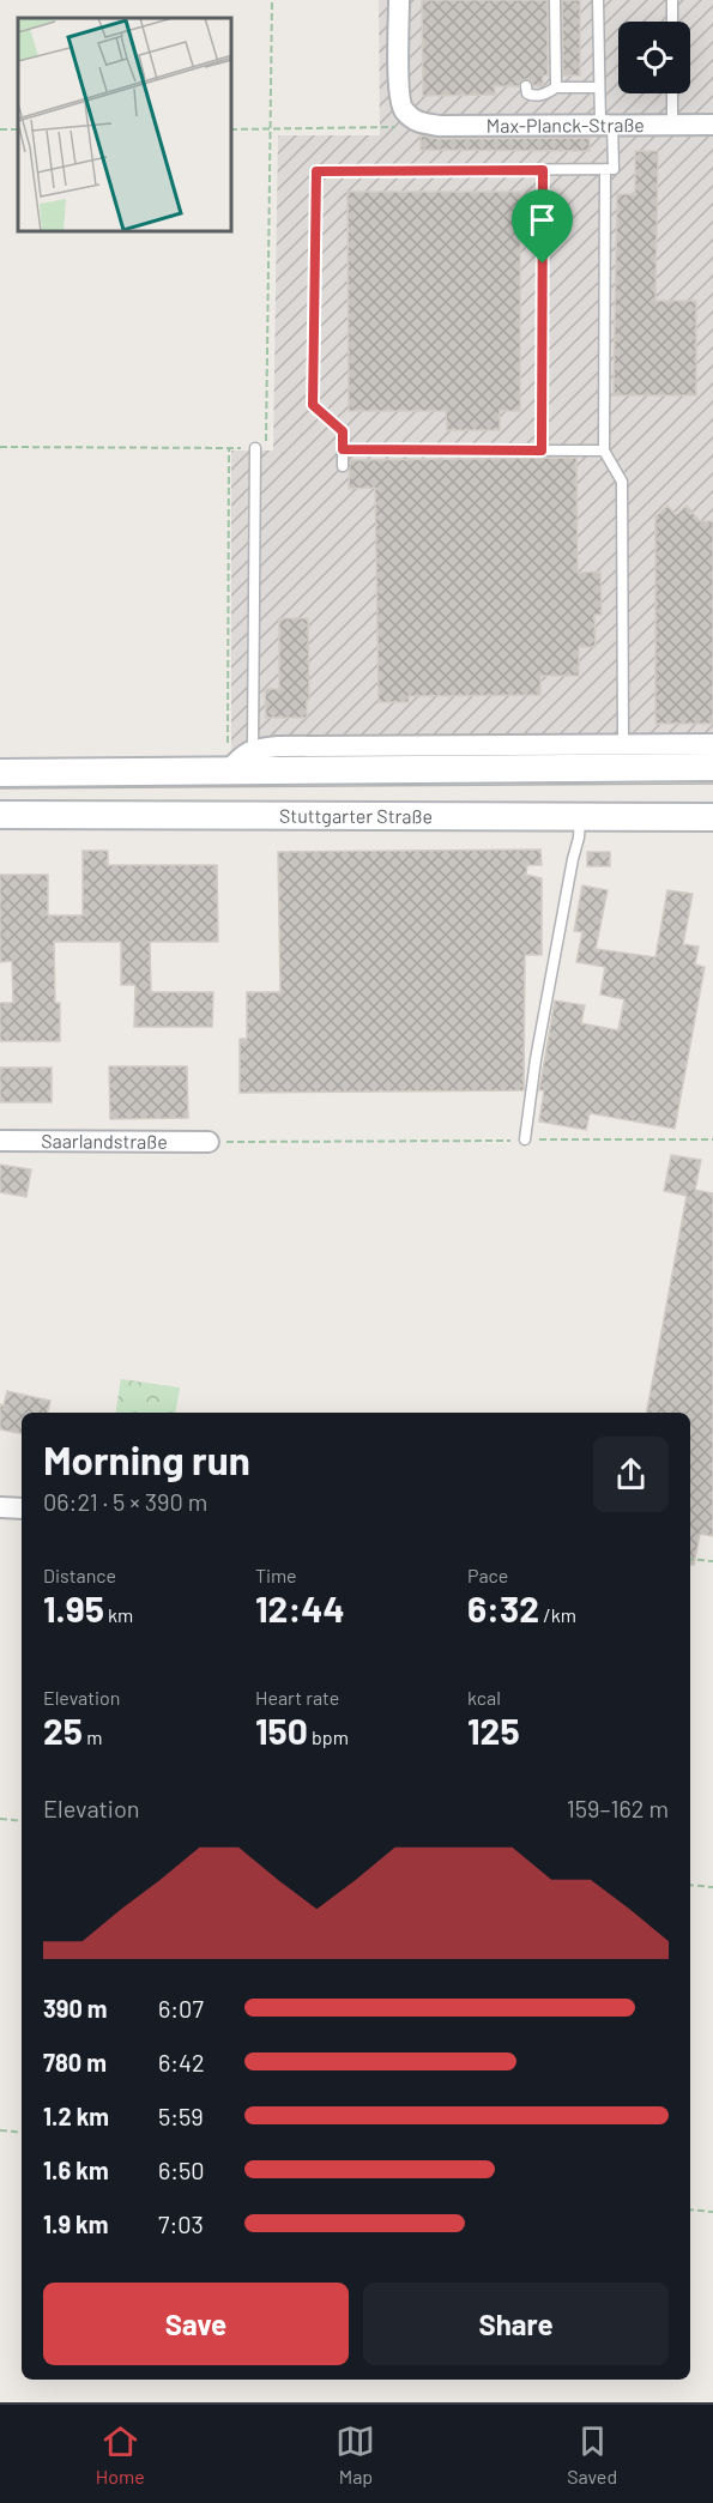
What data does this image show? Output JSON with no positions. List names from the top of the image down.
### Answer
{
  "streets": {
    "main road": ["Stuttgarter Straße"],
    "street": ["Max-Planck-Straße", "Saarlandstraße"]
  },
  "page": {
    "heading": ["Morning run", "06:21 · 5 × 390 m"],
    "stats": [
      ["Distance", "1.95 km"],
      ["Time", "12:44"],
      ["Pace", "6:32 /km"],
      ["Elevation", "25 m"],
      ["Heart rate", "150 bpm"],
      ["kcal", "125"]
    ],
    "chart": ["Elevation", "159–162 m"],
    "list": [
      {
        "name": "390 m",
        "note": "6:07"
      },
      {
        "name": "780 m",
        "note": "6:42"
      },
      {
        "name": "1.2 km",
        "note": "5:59"
      },
      {
        "name": "1.6 km",
        "note": "6:50"
      },
      {
        "name": "1.9 km",
        "note": "7:03"
      }
    ],
    "buttons": ["Save", "Share"],
    "tabs": ["Home", "Map", "Saved"]
  }
}
